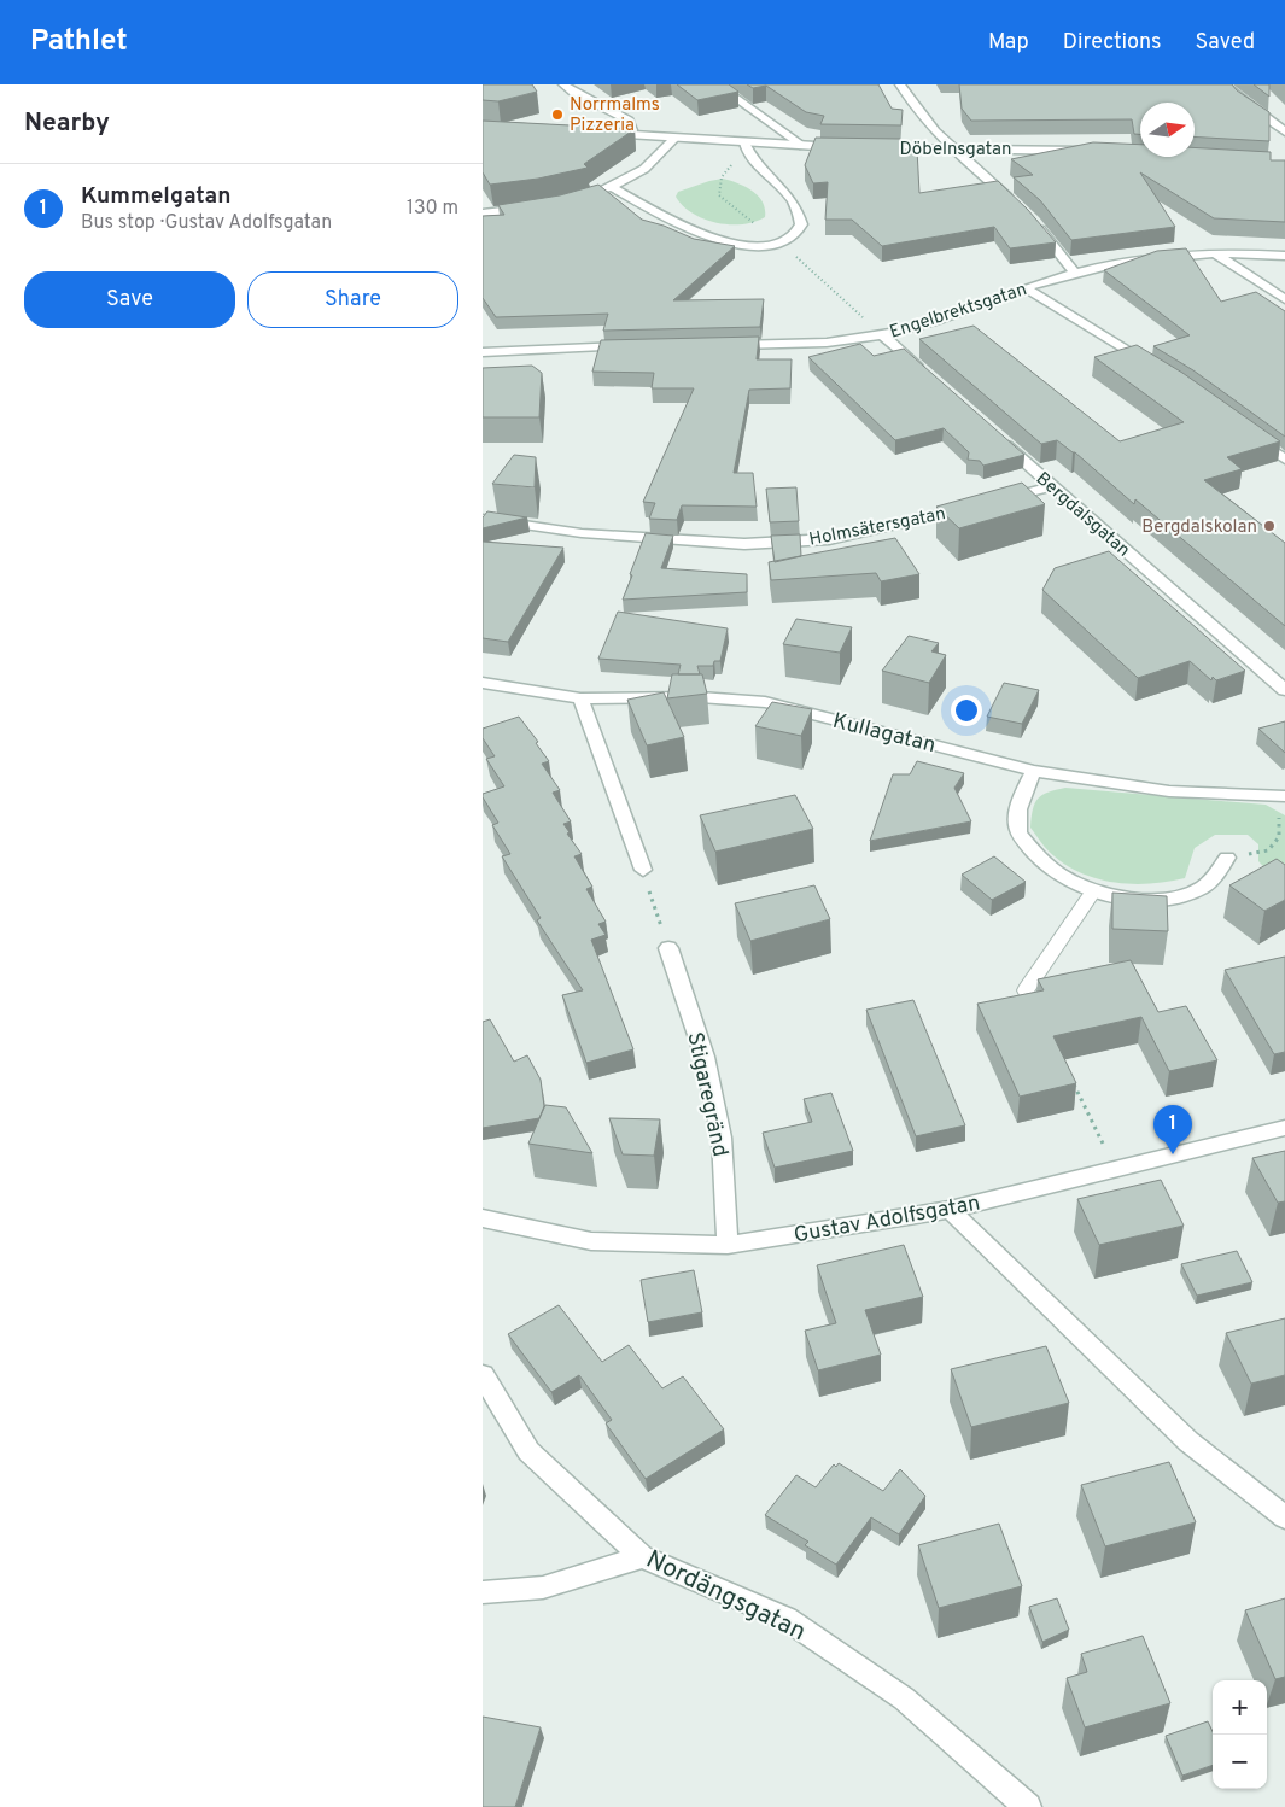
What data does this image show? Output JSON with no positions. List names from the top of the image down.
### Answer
{
  "streets": {
    "street": [
      "Döbelnsgatan",
      "Engelbrektsgatan",
      "Bergdalsgatan",
      "Holmsätersgatan",
      "Kullagatan",
      "Stigaregränd",
      "Gustav Adolfsgatan",
      "Nordängsgatan"
    ]
  },
  "crossings": [
    ["Bergdalsgatan", "Holmsätersgatan"],
    ["Stigaregränd", "Gustav Adolfsgatan"]
  ],
  "places": ["Norrmalms Pizzeria", "Bergdalskolan"],
  "north": "right",
  "page": {
    "header": "Pathlet",
    "nav": ["Map", "Directions", "Saved"],
    "heading": "Nearby",
    "list": [
      {
        "mark": "1",
        "name": "Kummelgatan",
        "note": "Bus stop · Gustav Adolfsgatan",
        "value": "130 m"
      }
    ],
    "buttons": ["Save", "Share"],
    "pins": "1",
    "map_buttons": ["+", "−"]
  }
}
